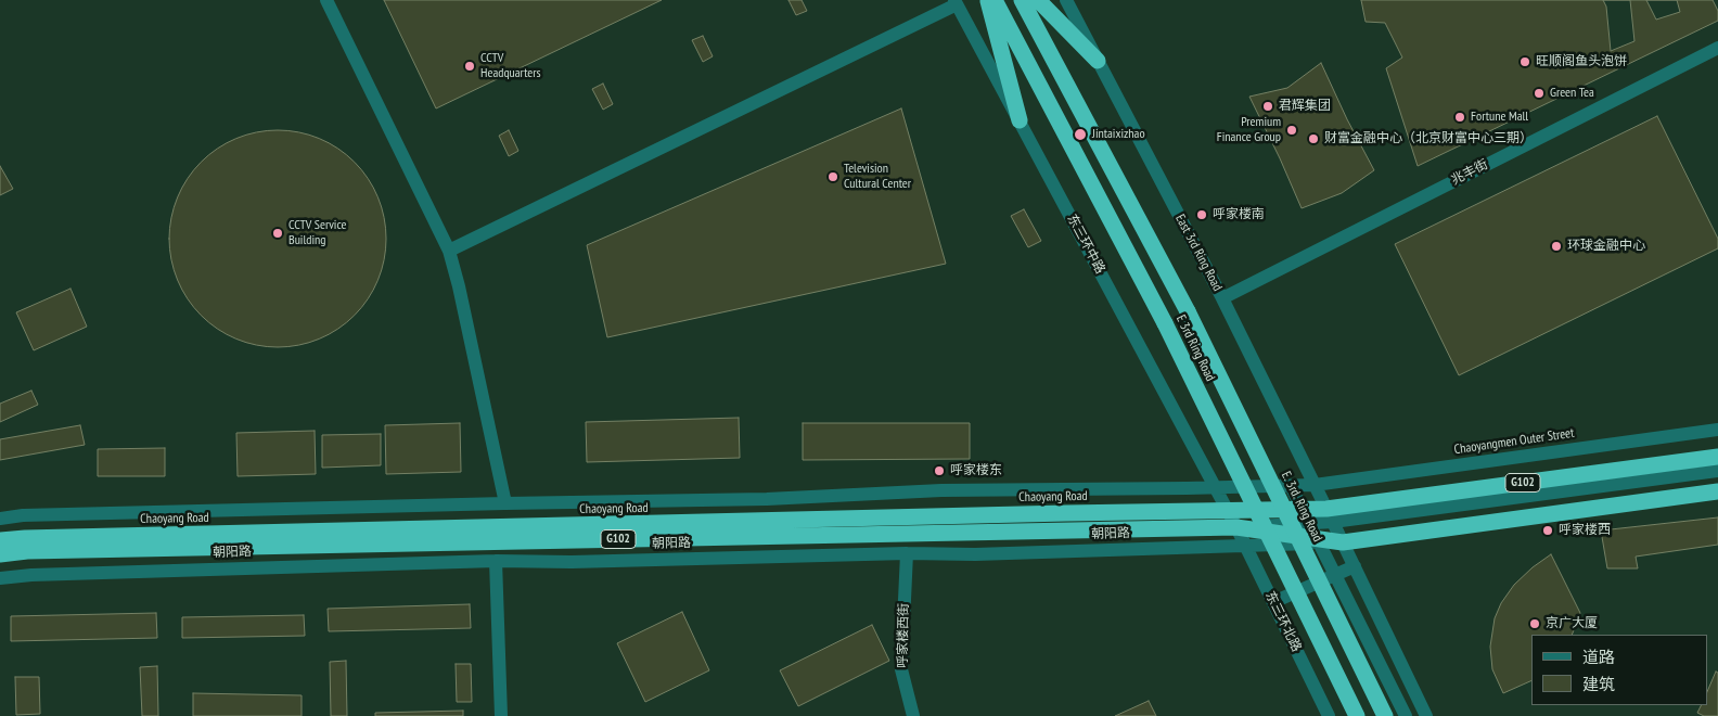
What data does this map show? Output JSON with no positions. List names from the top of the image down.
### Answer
{
  "streets": {
    "highway": [
      "E 3rd Ring Road",
      "G102",
      "Chaoyang Road",
      "E. 3rd. Ring Road",
      "朝阳路"
    ],
    "street": [
      "兆丰街",
      "东三环中路",
      "East 3rd Ring Road",
      "Chaoyangmen Outer Street",
      "东三环北路",
      "呼家楼西街"
    ]
  },
  "crossings": [
    ["兆丰街", "East 3rd Ring Road"],
    ["东三环中路", "Chaoyangmen Outer Street"],
    ["东三环中路", "G102"],
    ["东三环中路", "Chaoyang Road"],
    ["东三环中路", "东三环北路"],
    ["East 3rd Ring Road", "Chaoyangmen Outer Street"],
    ["East 3rd Ring Road", "G102"],
    ["E 3rd Ring Road", "E. 3rd. Ring Road"],
    ["G102", "Chaoyang Road"],
    ["G102", "朝阳路"],
    ["G102", "东三环北路"],
    ["Chaoyang Road", "东三环北路"],
    ["朝阳路", "东三环北路"],
    ["朝阳路", "呼家楼西街"]
  ],
  "places": [
    "旺顺阁鱼头泡饼",
    "CCTV Headquarters",
    "Green Tea",
    "君辉集团",
    "Fortune Mall",
    "Premium Finance Group",
    "Jintaixizhao",
    "财富金融中心（北京财富中心三期）",
    "Television Cultural Center",
    "呼家楼南",
    "CCTV Service Building",
    "环球金融中心",
    "呼家楼东",
    "呼家楼西",
    "京广大厦"
  ],
  "legend": ["道路", "建筑"]
}
